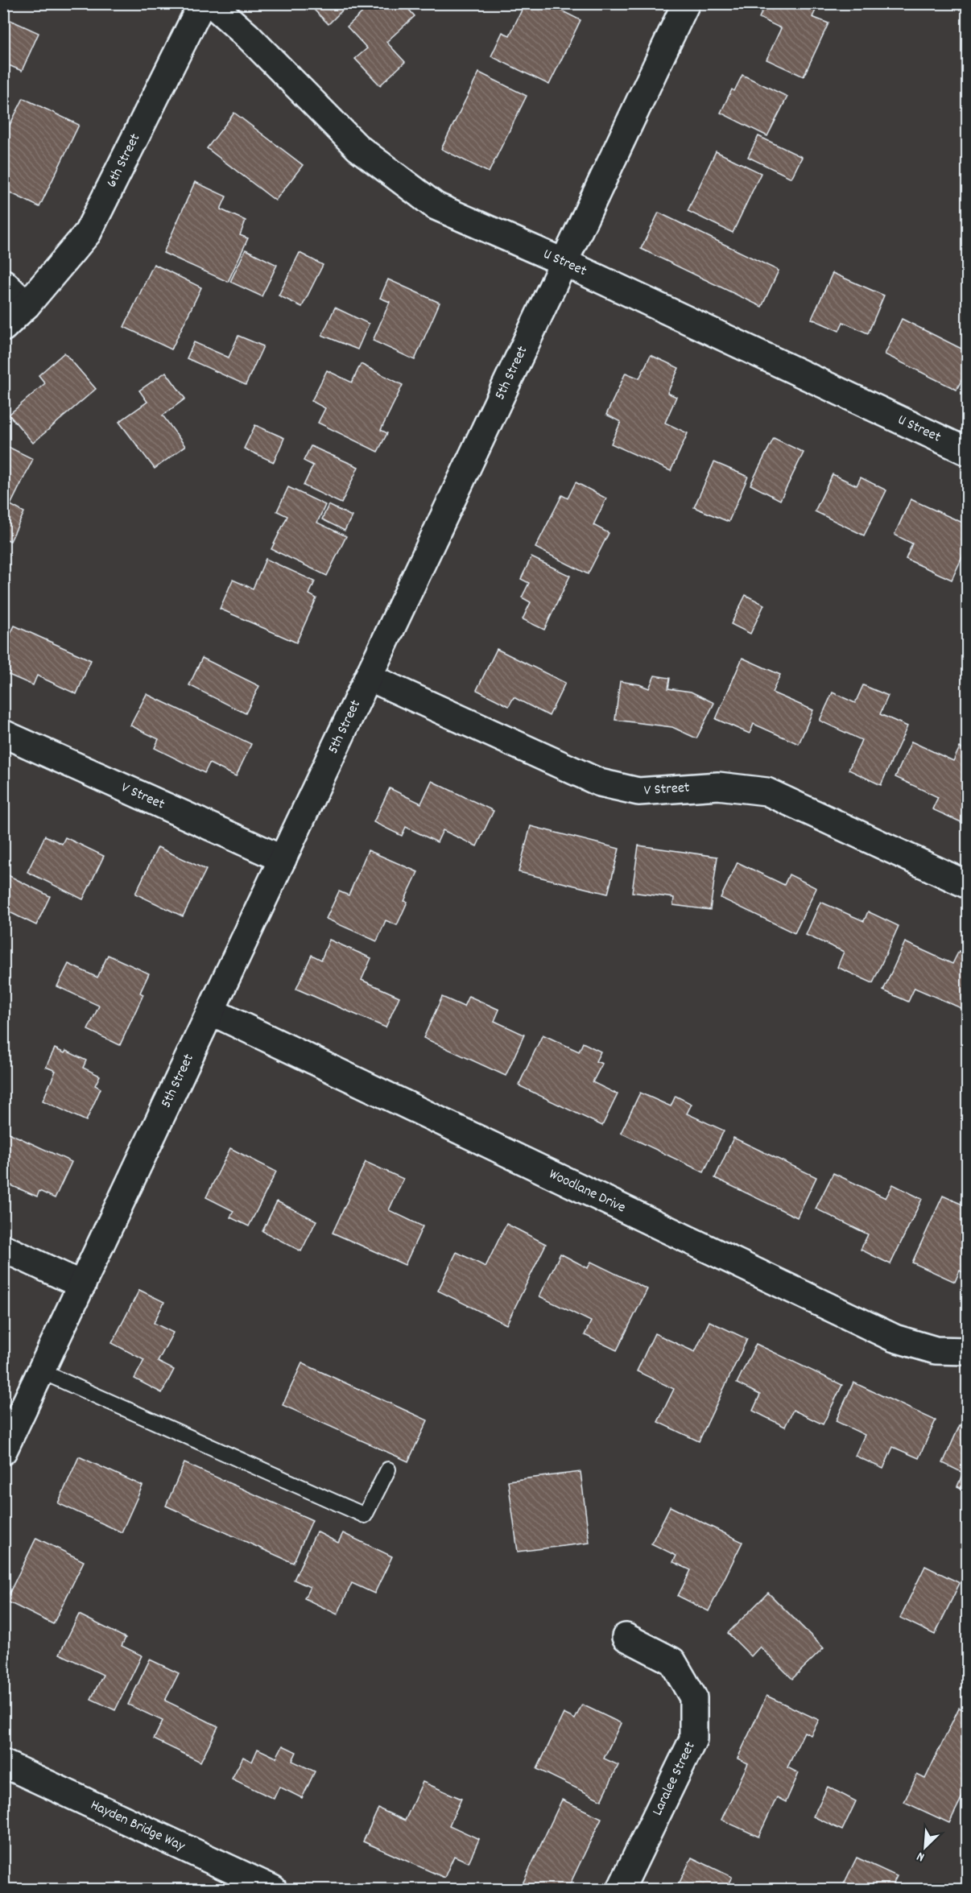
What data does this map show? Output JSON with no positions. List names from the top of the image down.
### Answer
{
  "streets": {
    "street": [
      "6th Street",
      "U Street",
      "5th Street",
      "V Street",
      "Woodlane Drive",
      "Laralee Street",
      "Hayden Bridge Way"
    ]
  },
  "crossings": [
    ["U Street", "5th Street"],
    ["5th Street", "V Street"],
    ["5th Street", "Woodlane Drive"]
  ],
  "north": "bottom left"
}
